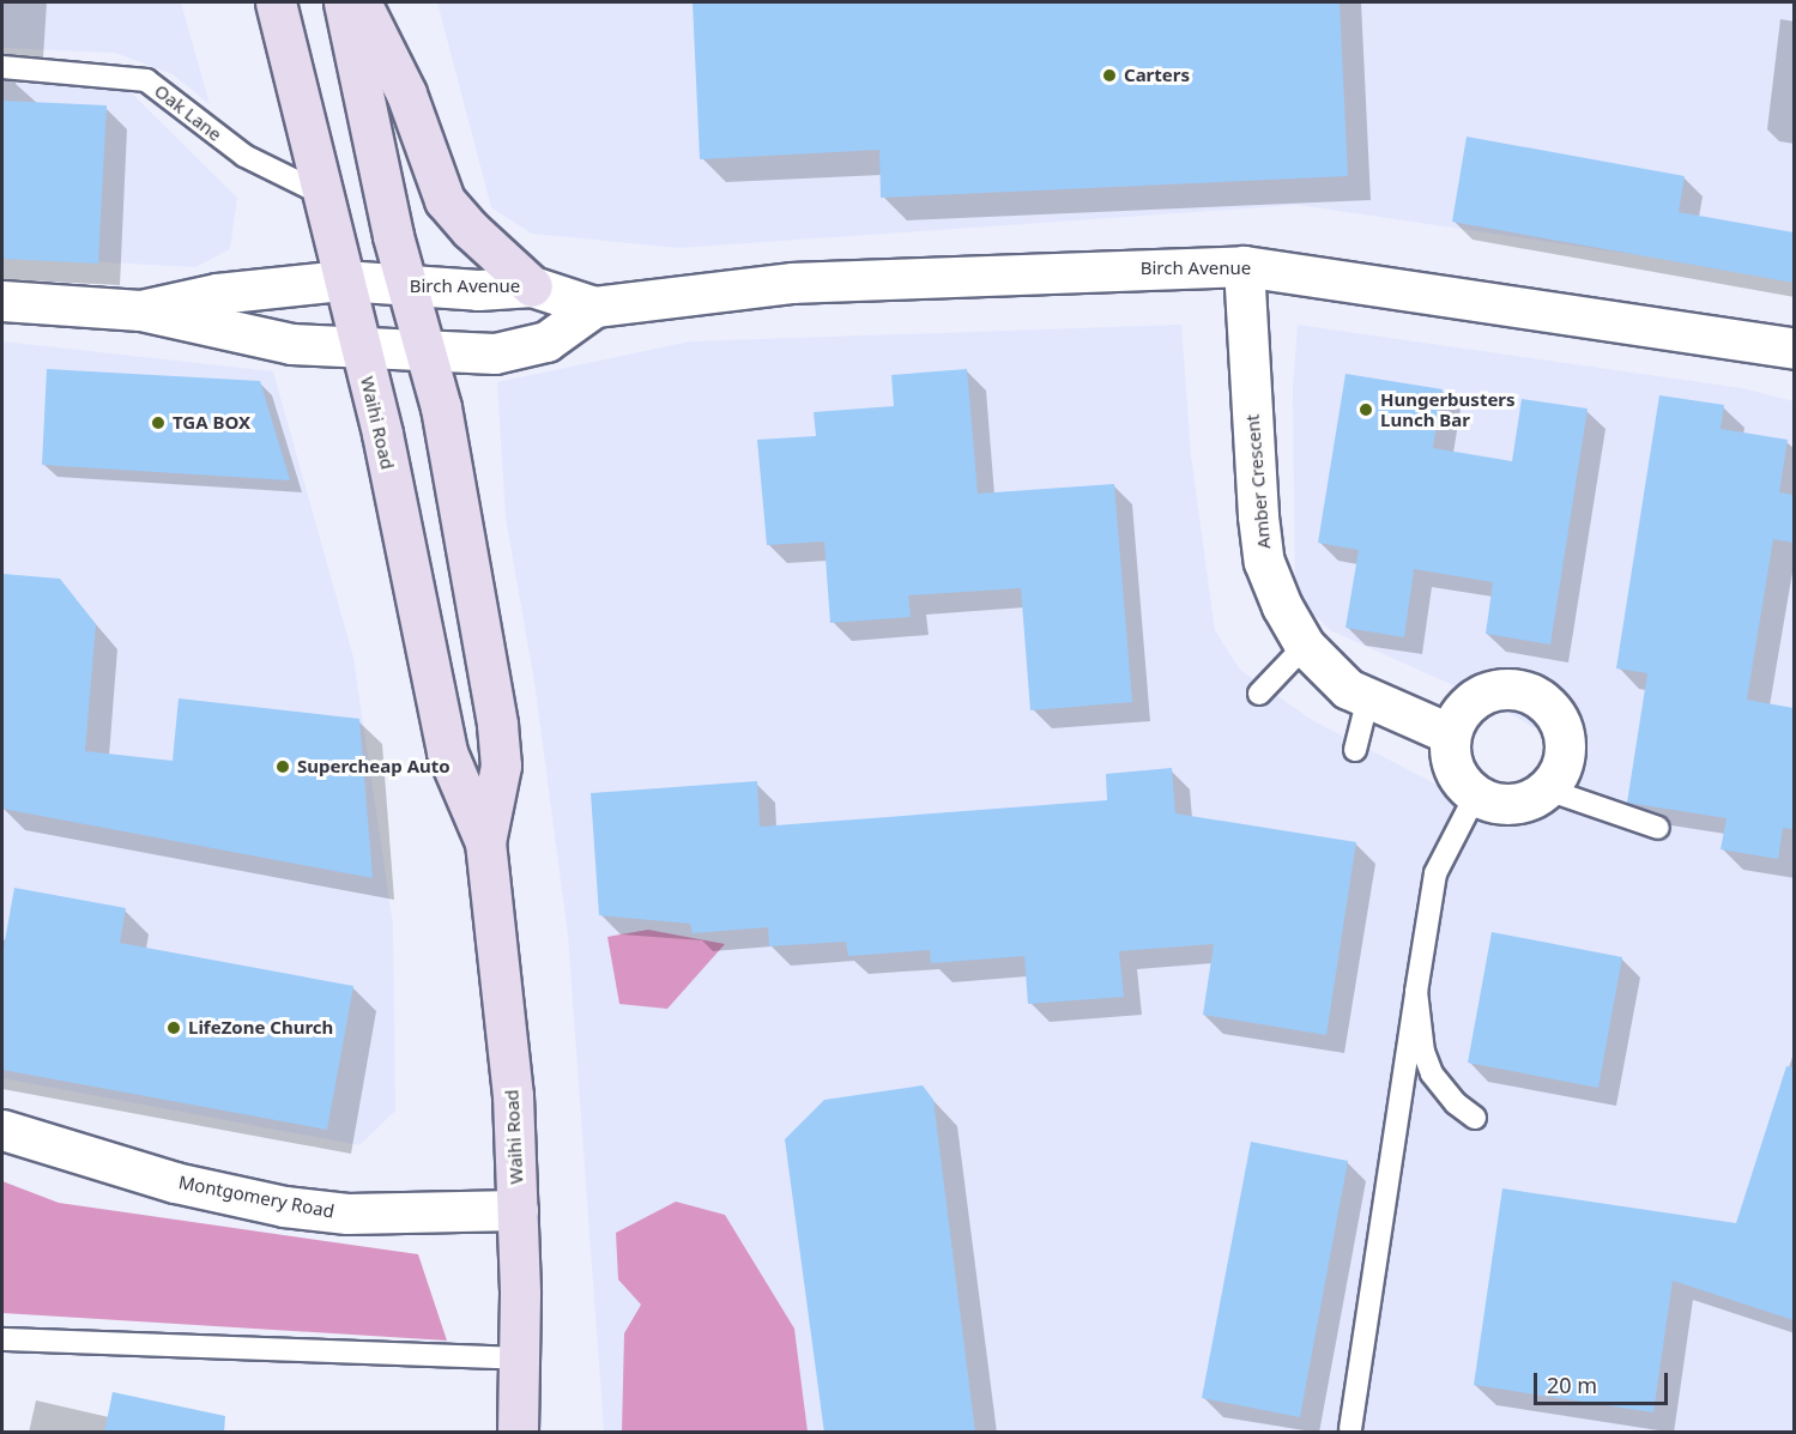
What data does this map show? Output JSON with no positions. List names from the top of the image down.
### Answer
{
  "streets": {
    "main road": ["Waihi Road"],
    "street": ["Birch Avenue", "Amber Crescent", "Montgomery Road"],
    "lane": ["Oak Lane"]
  },
  "crossings": [
    ["Oak Lane", "Waihi Road"],
    ["Birch Avenue", "Waihi Road"],
    ["Birch Avenue", "Amber Crescent"],
    ["Waihi Road", "Montgomery Road"]
  ],
  "places": [
    "Carters",
    "Hungerbusters Lunch Bar",
    "TGA BOX",
    "Supercheap Auto",
    "LifeZone Church"
  ],
  "scale_bar": "20 m"
}
